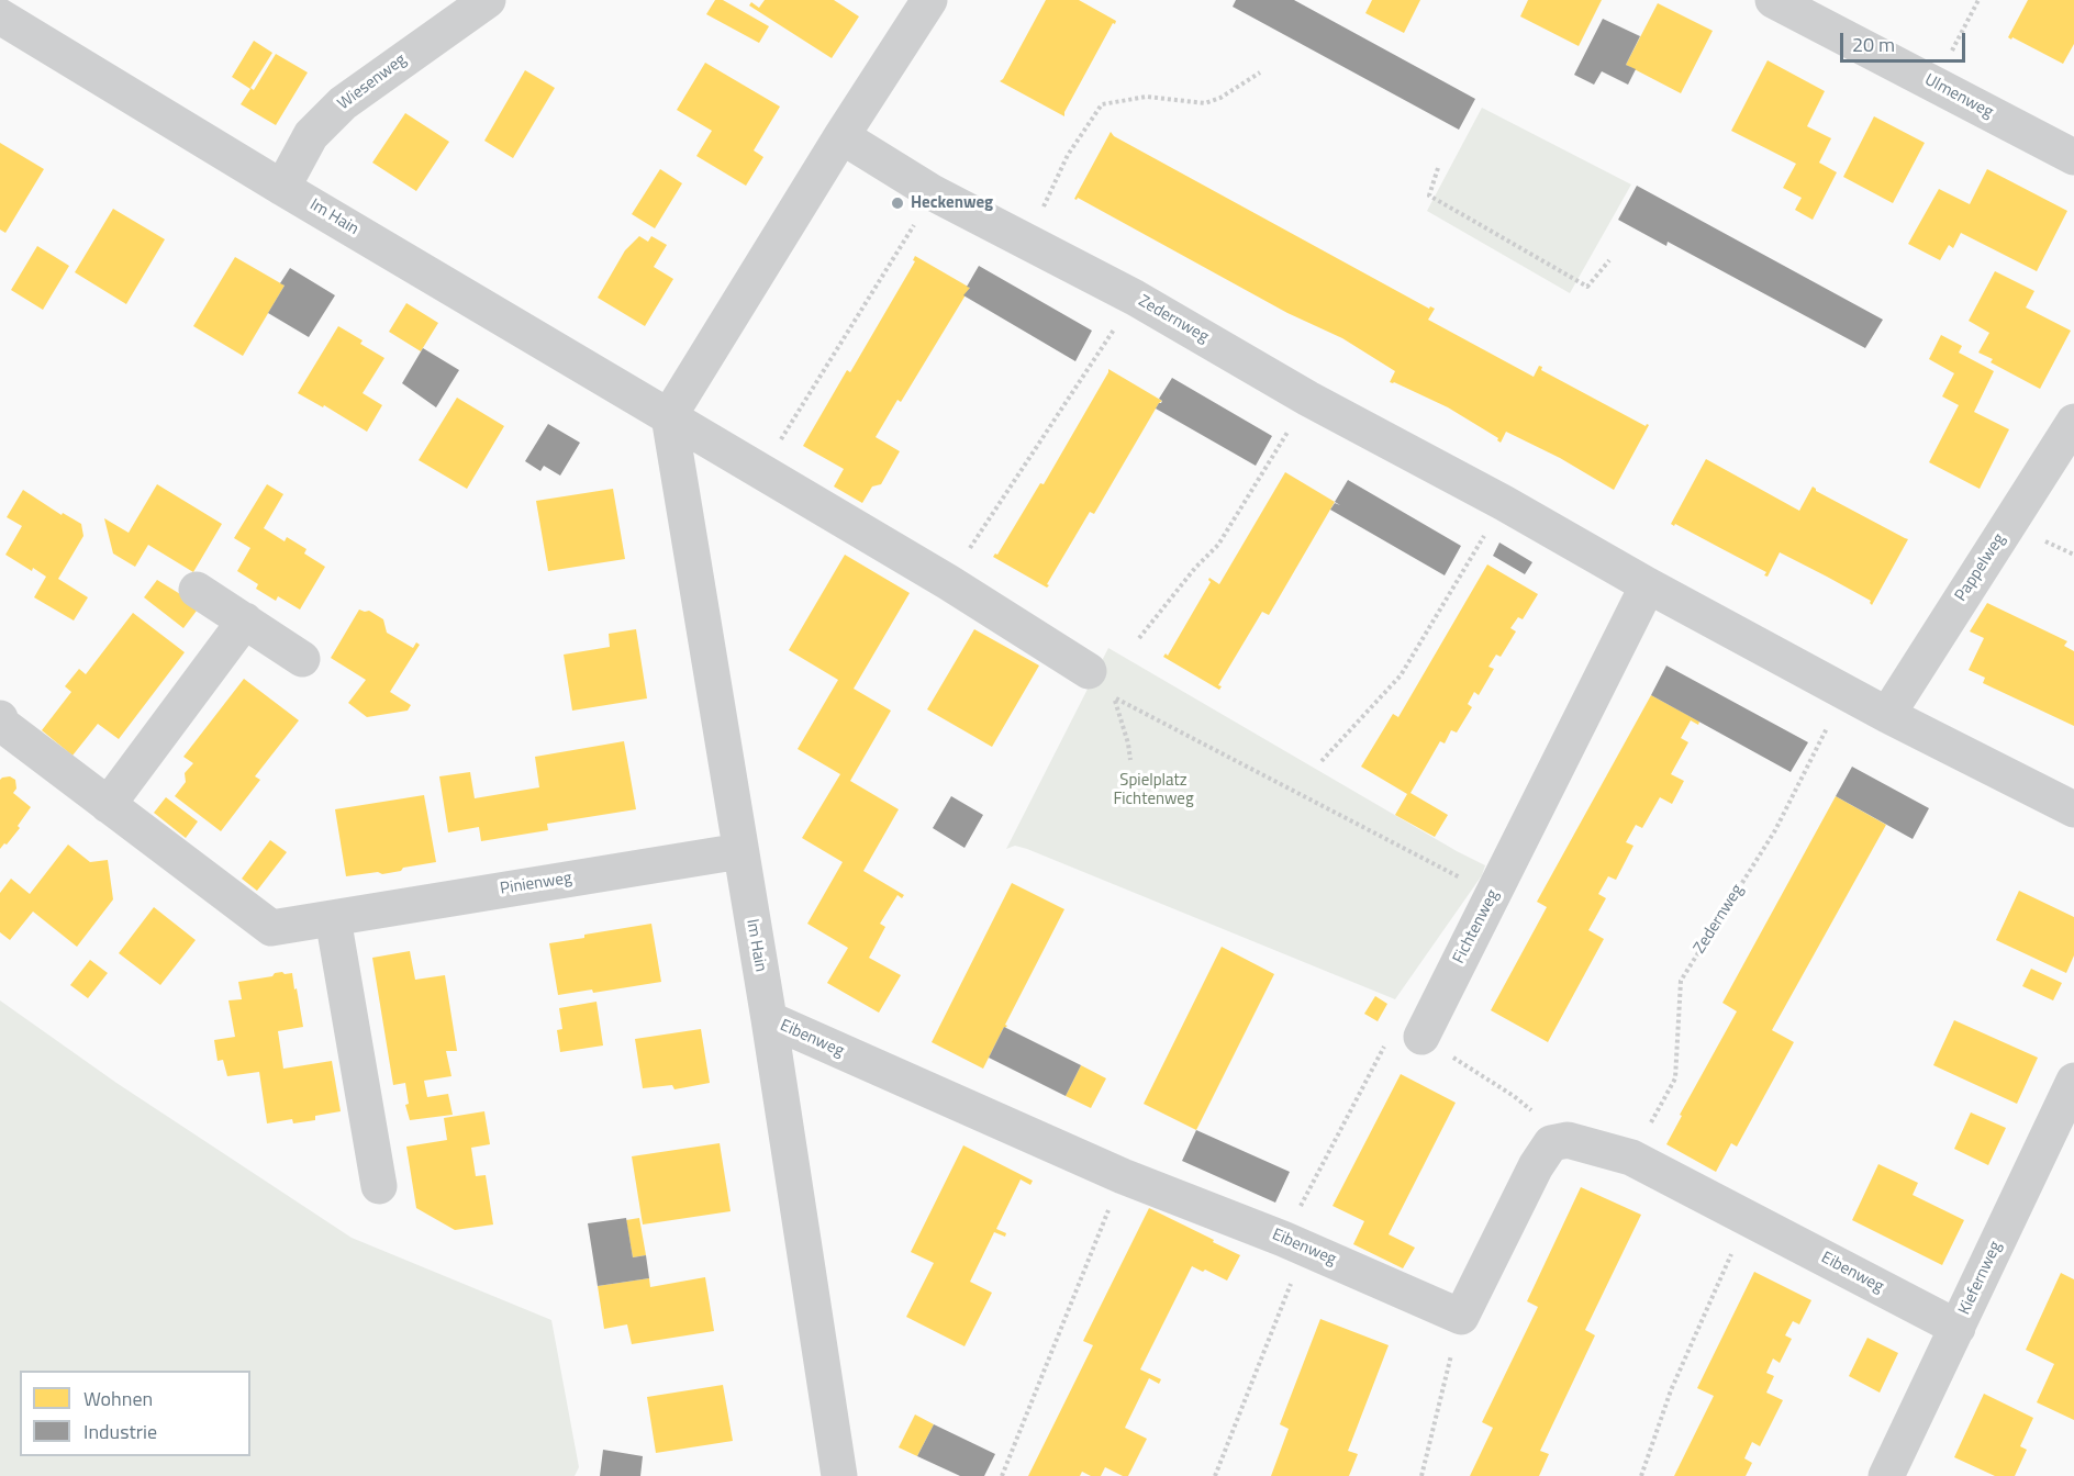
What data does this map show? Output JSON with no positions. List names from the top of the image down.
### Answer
{
  "streets": {
    "street": [
      "Wiesenweg",
      "Ulmenweg",
      "Im Hain",
      "Zedernweg",
      "Pappelweg",
      "Pinienweg",
      "Fichtenweg",
      "Eibenweg",
      "Kiefernweg"
    ]
  },
  "crossings": [
    ["Wiesenweg", "Im Hain"],
    ["Im Hain", "Pinienweg"],
    ["Im Hain", "Eibenweg"],
    ["Zedernweg", "Pappelweg"],
    ["Zedernweg", "Fichtenweg"],
    ["Zedernweg", "Eibenweg"],
    ["Eibenweg", "Kiefernweg"]
  ],
  "parks": ["Spielplatz Fichtenweg"],
  "places": ["Heckenweg"],
  "legend": ["Wohnen", "Industrie"],
  "scale_bar": "20 m"
}
